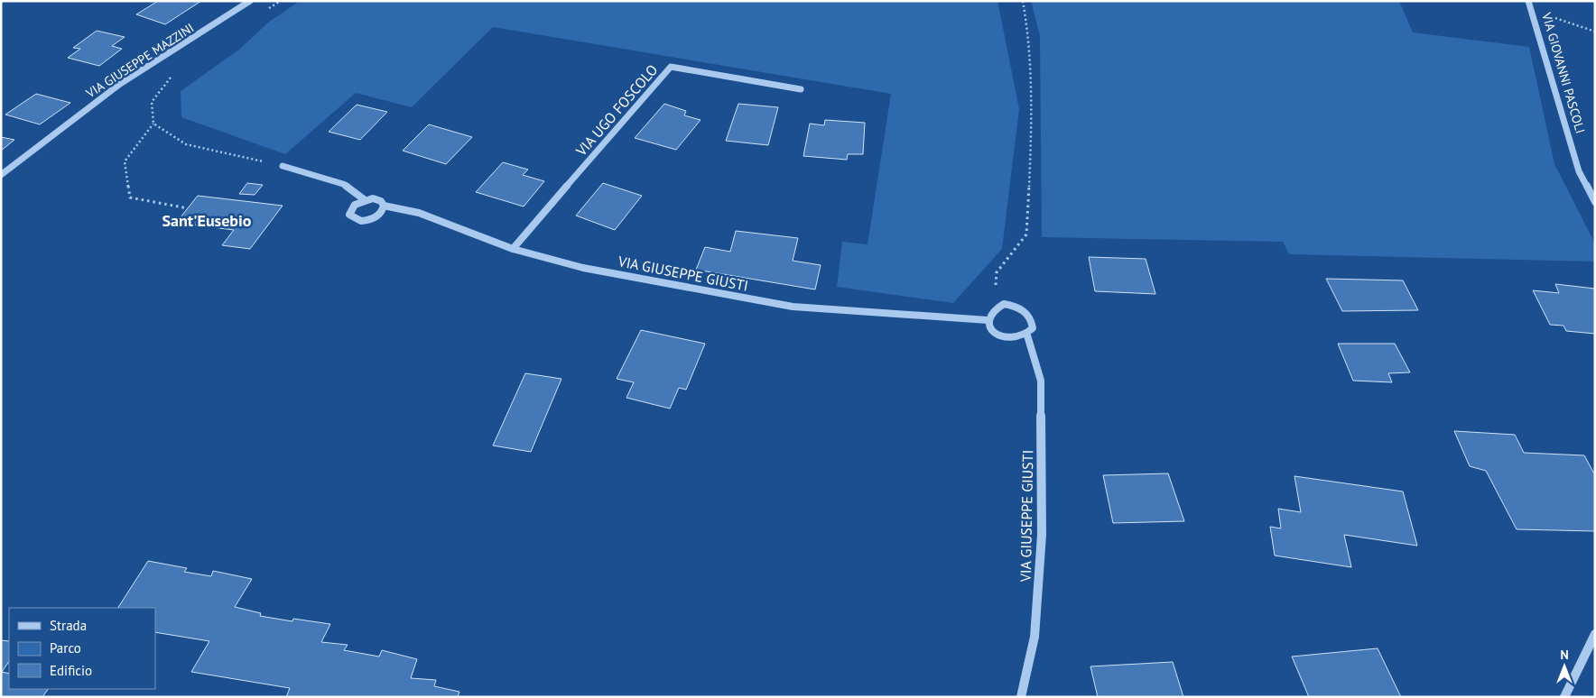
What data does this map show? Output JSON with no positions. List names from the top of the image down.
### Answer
{
  "streets": {
    "street": [
      "VIA GIUSEPPE MAZZINI",
      "VIA GIOVANNI PASCOLI",
      "VIA UGO FOSCOLO",
      "VIA GIUSEPPE GIUSTI"
    ]
  },
  "crossings": [
    ["VIA UGO FOSCOLO", "VIA GIUSEPPE GIUSTI"]
  ],
  "districts": ["Sant'Eusebio"],
  "legend": ["Strada", "Parco", "Edificio"],
  "north": "top"
}
